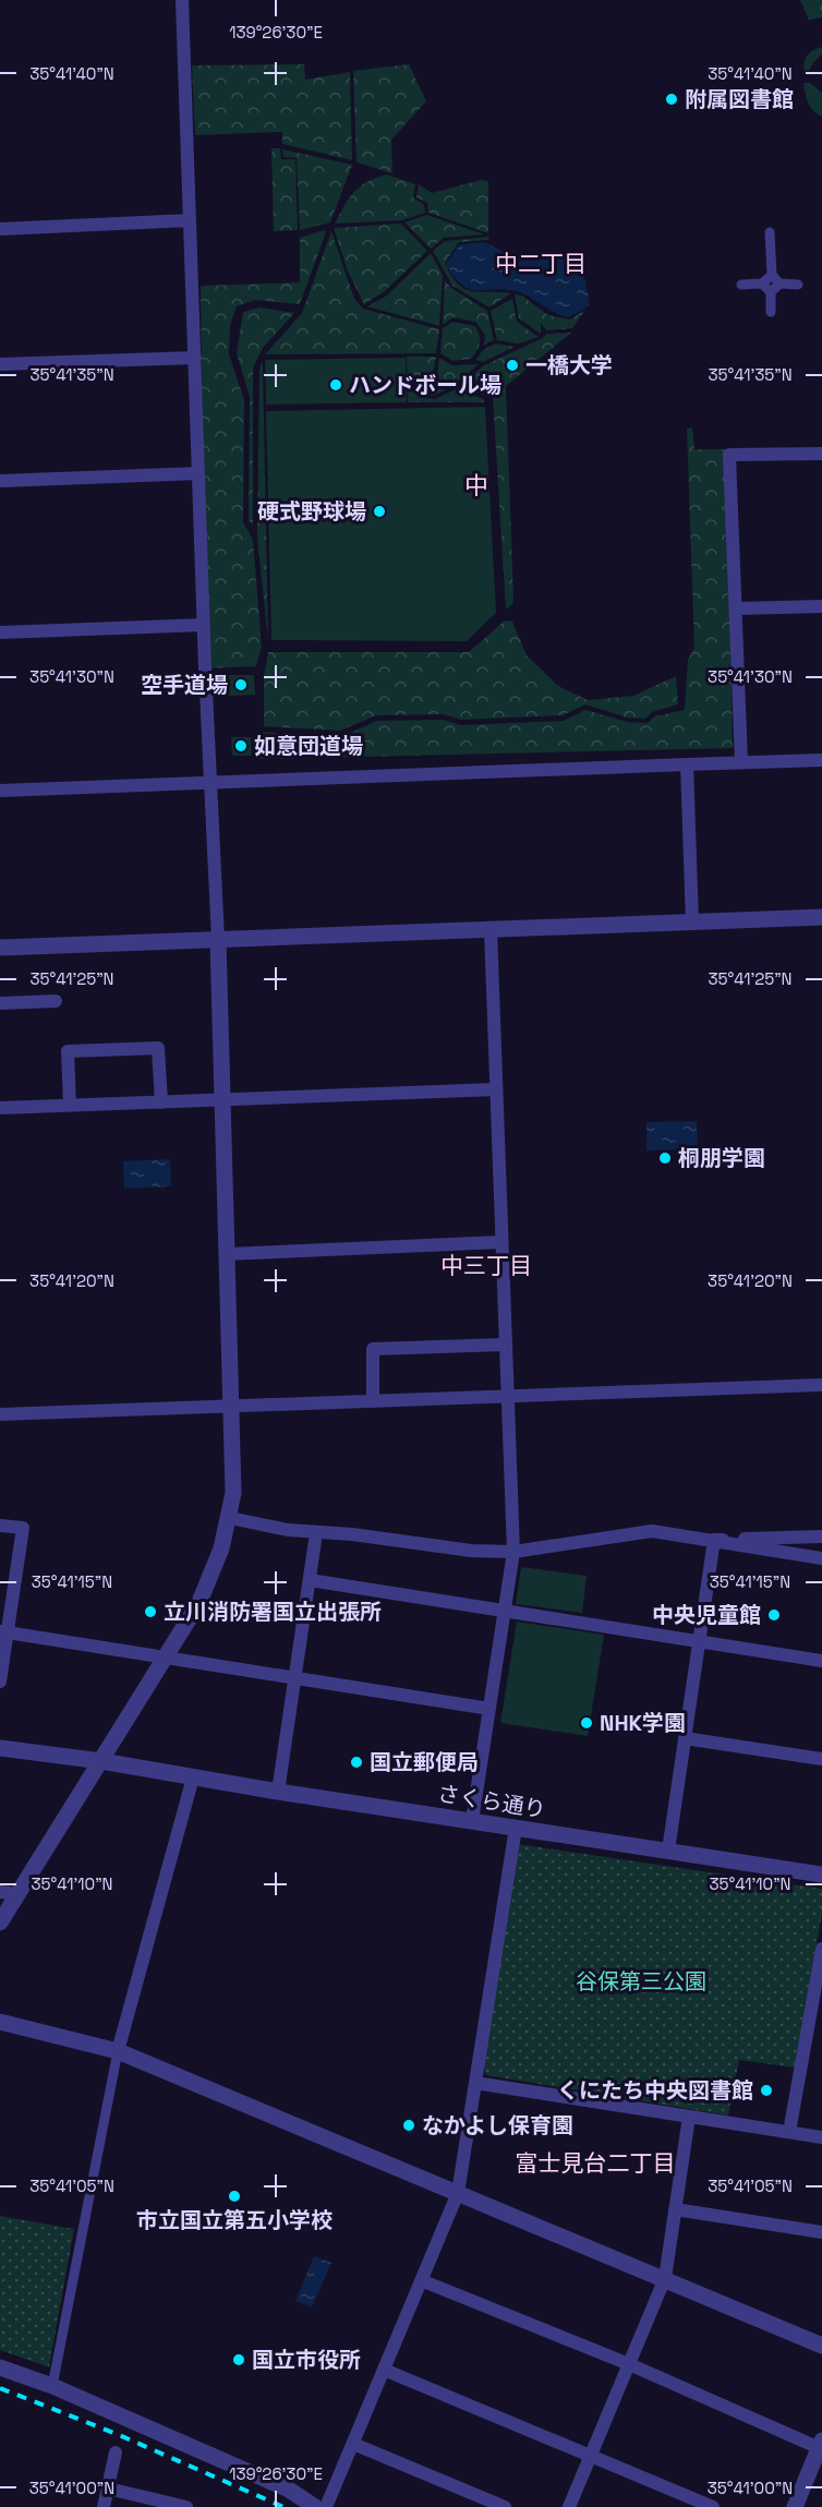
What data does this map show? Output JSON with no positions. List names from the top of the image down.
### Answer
{
  "streets": {
    "street": ["さくら通り"]
  },
  "districts": [
    "中二丁目",
    "中",
    "中三丁目",
    "富士見台二丁目"
  ],
  "parks": ["谷保第三公園"],
  "places": [
    "附属図書館",
    "一橋大学",
    "ハンドボール場",
    "硬式野球場",
    "空手道場",
    "如意団道場",
    "桐朋学園",
    "立川消防署国立出張所",
    "中央児童館",
    "NHK学園",
    "国立郵便局",
    "くにたち中央図書館",
    "なかよし保育園",
    "市立国立第五小学校",
    "国立市役所"
  ],
  "coordinates": [
    "139°26'30\"E",
    "35°41'40\"N",
    "35°41'35\"N",
    "35°41'30\"N",
    "35°41'25\"N",
    "35°41'20\"N",
    "35°41'15\"N",
    "35°41'10\"N",
    "35°41'05\"N",
    "35°41'00\"N"
  ]
}
